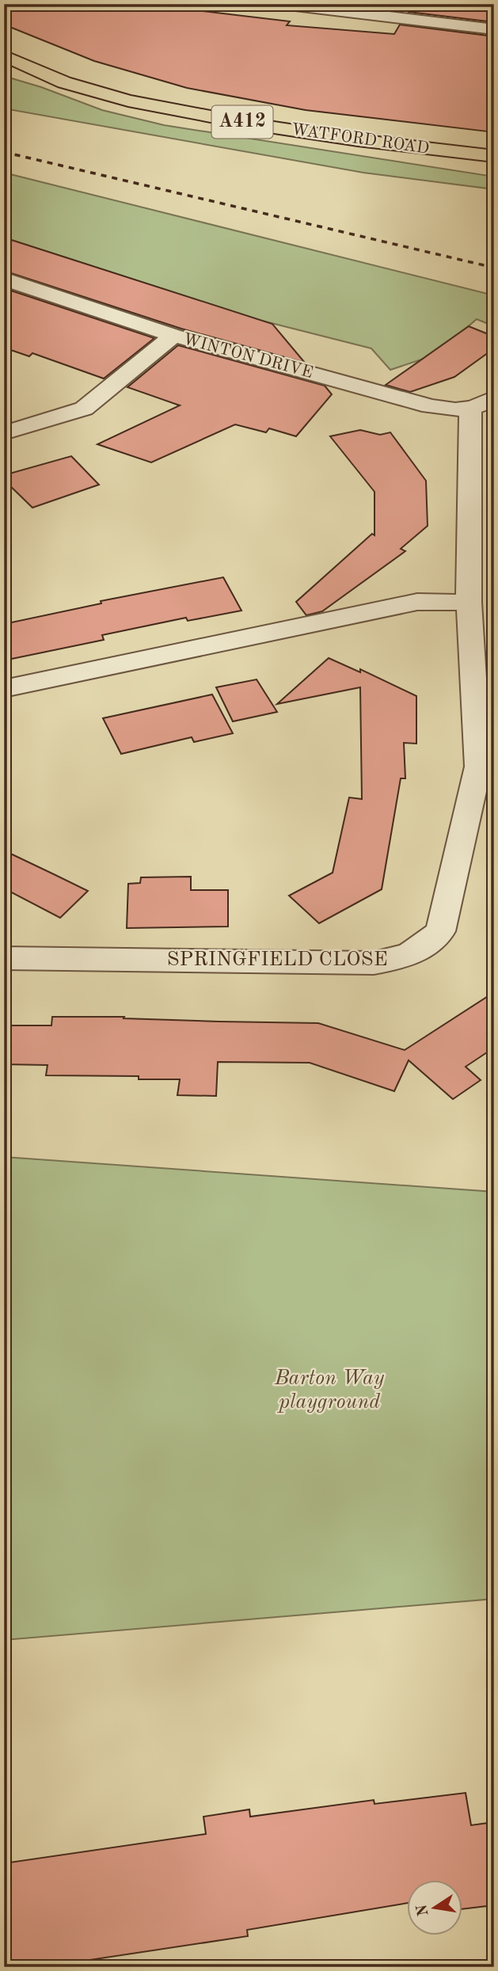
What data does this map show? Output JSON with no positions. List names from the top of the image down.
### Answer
{
  "streets": {
    "main road": ["A412", "WATFORD ROAD"],
    "street": ["WINTON DRIVE", "SPRINGFIELD CLOSE"]
  },
  "crossings": [
    ["WINTON DRIVE", "SPRINGFIELD CLOSE"]
  ],
  "parks": ["Barton Way playground"],
  "north": "left"
}
